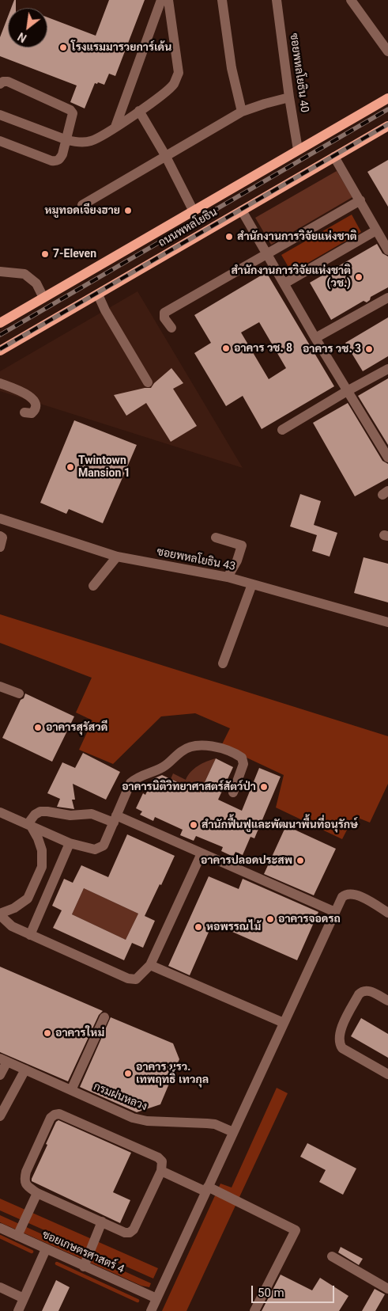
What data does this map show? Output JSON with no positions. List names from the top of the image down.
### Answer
{
  "streets": {
    "main road": ["ถนนพหลโยธิน"],
    "street": [
      "ซอยพหลโยธิน 40",
      "ซอยพหลโยธิน 43",
      "กรมฝนหลวง",
      "ซอยเกษตรศาสตร์ 4"
    ]
  },
  "crossings": [
    ["ซอยพหลโยธิน 40", "ถนนพหลโยธิน"]
  ],
  "places": [
    "โรงแรมมารวยการ์เด้น",
    "หมูทอดเจียงฮาย",
    "สำนักงานการวิจัยแห่งชาติ",
    "7-Eleven",
    "สำนักงานการวิจัยแห่งชาติ (วช.)",
    "อาคาร วช. 8",
    "อาคาร วช. 3",
    "Twintown Mansion 1",
    "อาคารสุรัสวดี",
    "อาคารนิติวิทยาศาสตร์สัตว์ป่า",
    "สำนักฟื้นฟูและพัฒนาพื้นที่อนุรักษ์",
    "อาคารปลอดประสพ",
    "อาคารจอดรถ",
    "หอพรรณไม้",
    "อาคารใหม่",
    "อาคาร มรว. เทพฤทธิ์ เทวกุล"
  ],
  "scale_bar": "50 m",
  "north": "bottom left"
}
